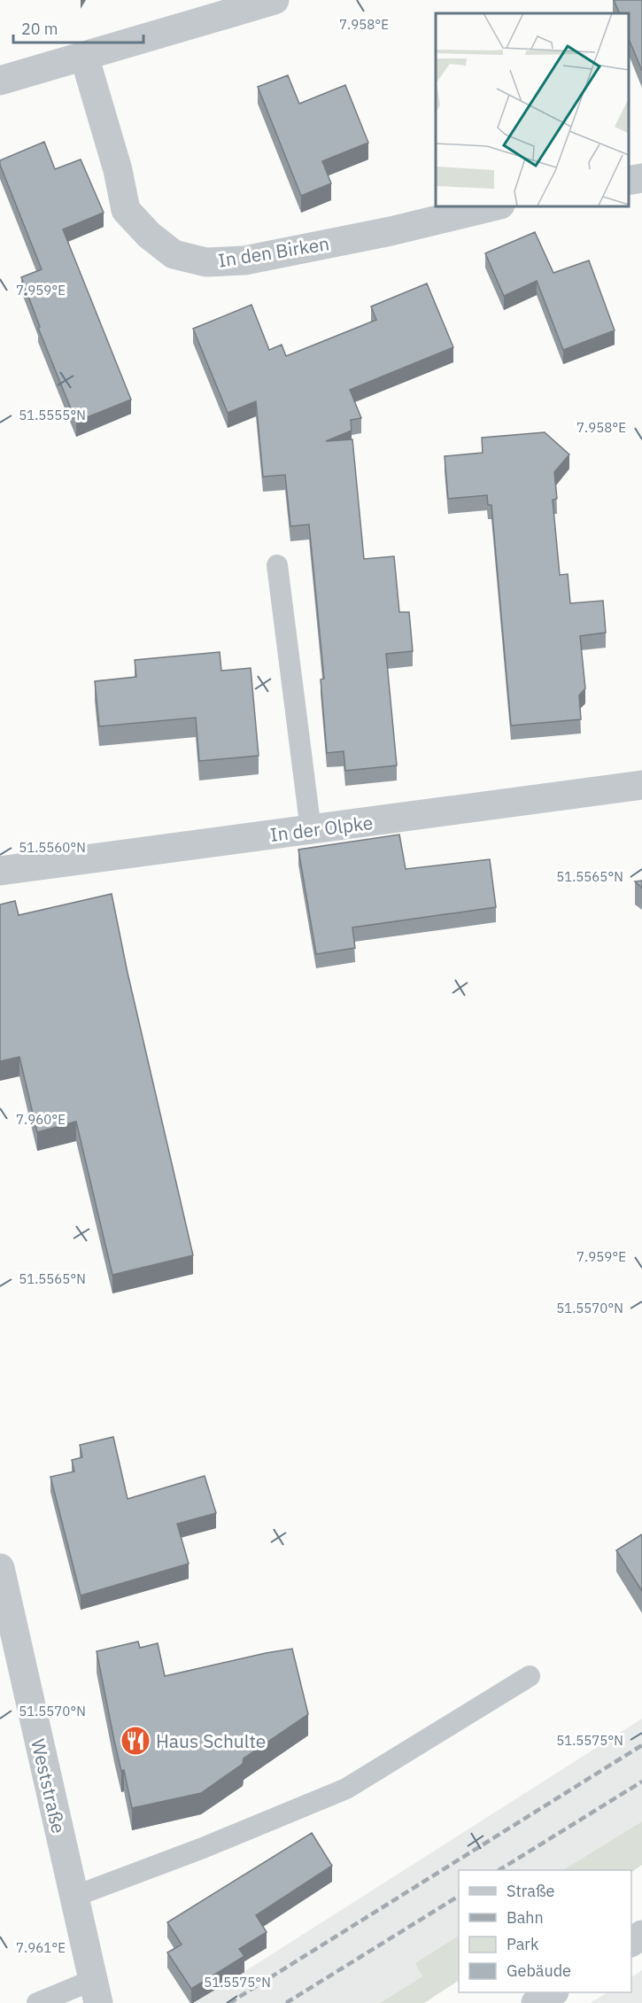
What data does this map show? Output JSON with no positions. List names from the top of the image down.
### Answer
{
  "streets": {
    "street": ["In den Birken", "In der Olpke", "Weststraße"]
  },
  "places": {
    "restaurant": ["Haus Schulte"]
  },
  "legend": [
    "Straße",
    "Bahn",
    "Park",
    "Gebäude"
  ],
  "scale_bar": "20 m",
  "coordinates": [
    "7.958°E",
    "7.959°E",
    "51.5555°N",
    "51.5560°N",
    "51.5565°N",
    "7.960°E",
    "51.5570°N",
    "51.5575°N",
    "7.961°E"
  ]
}
